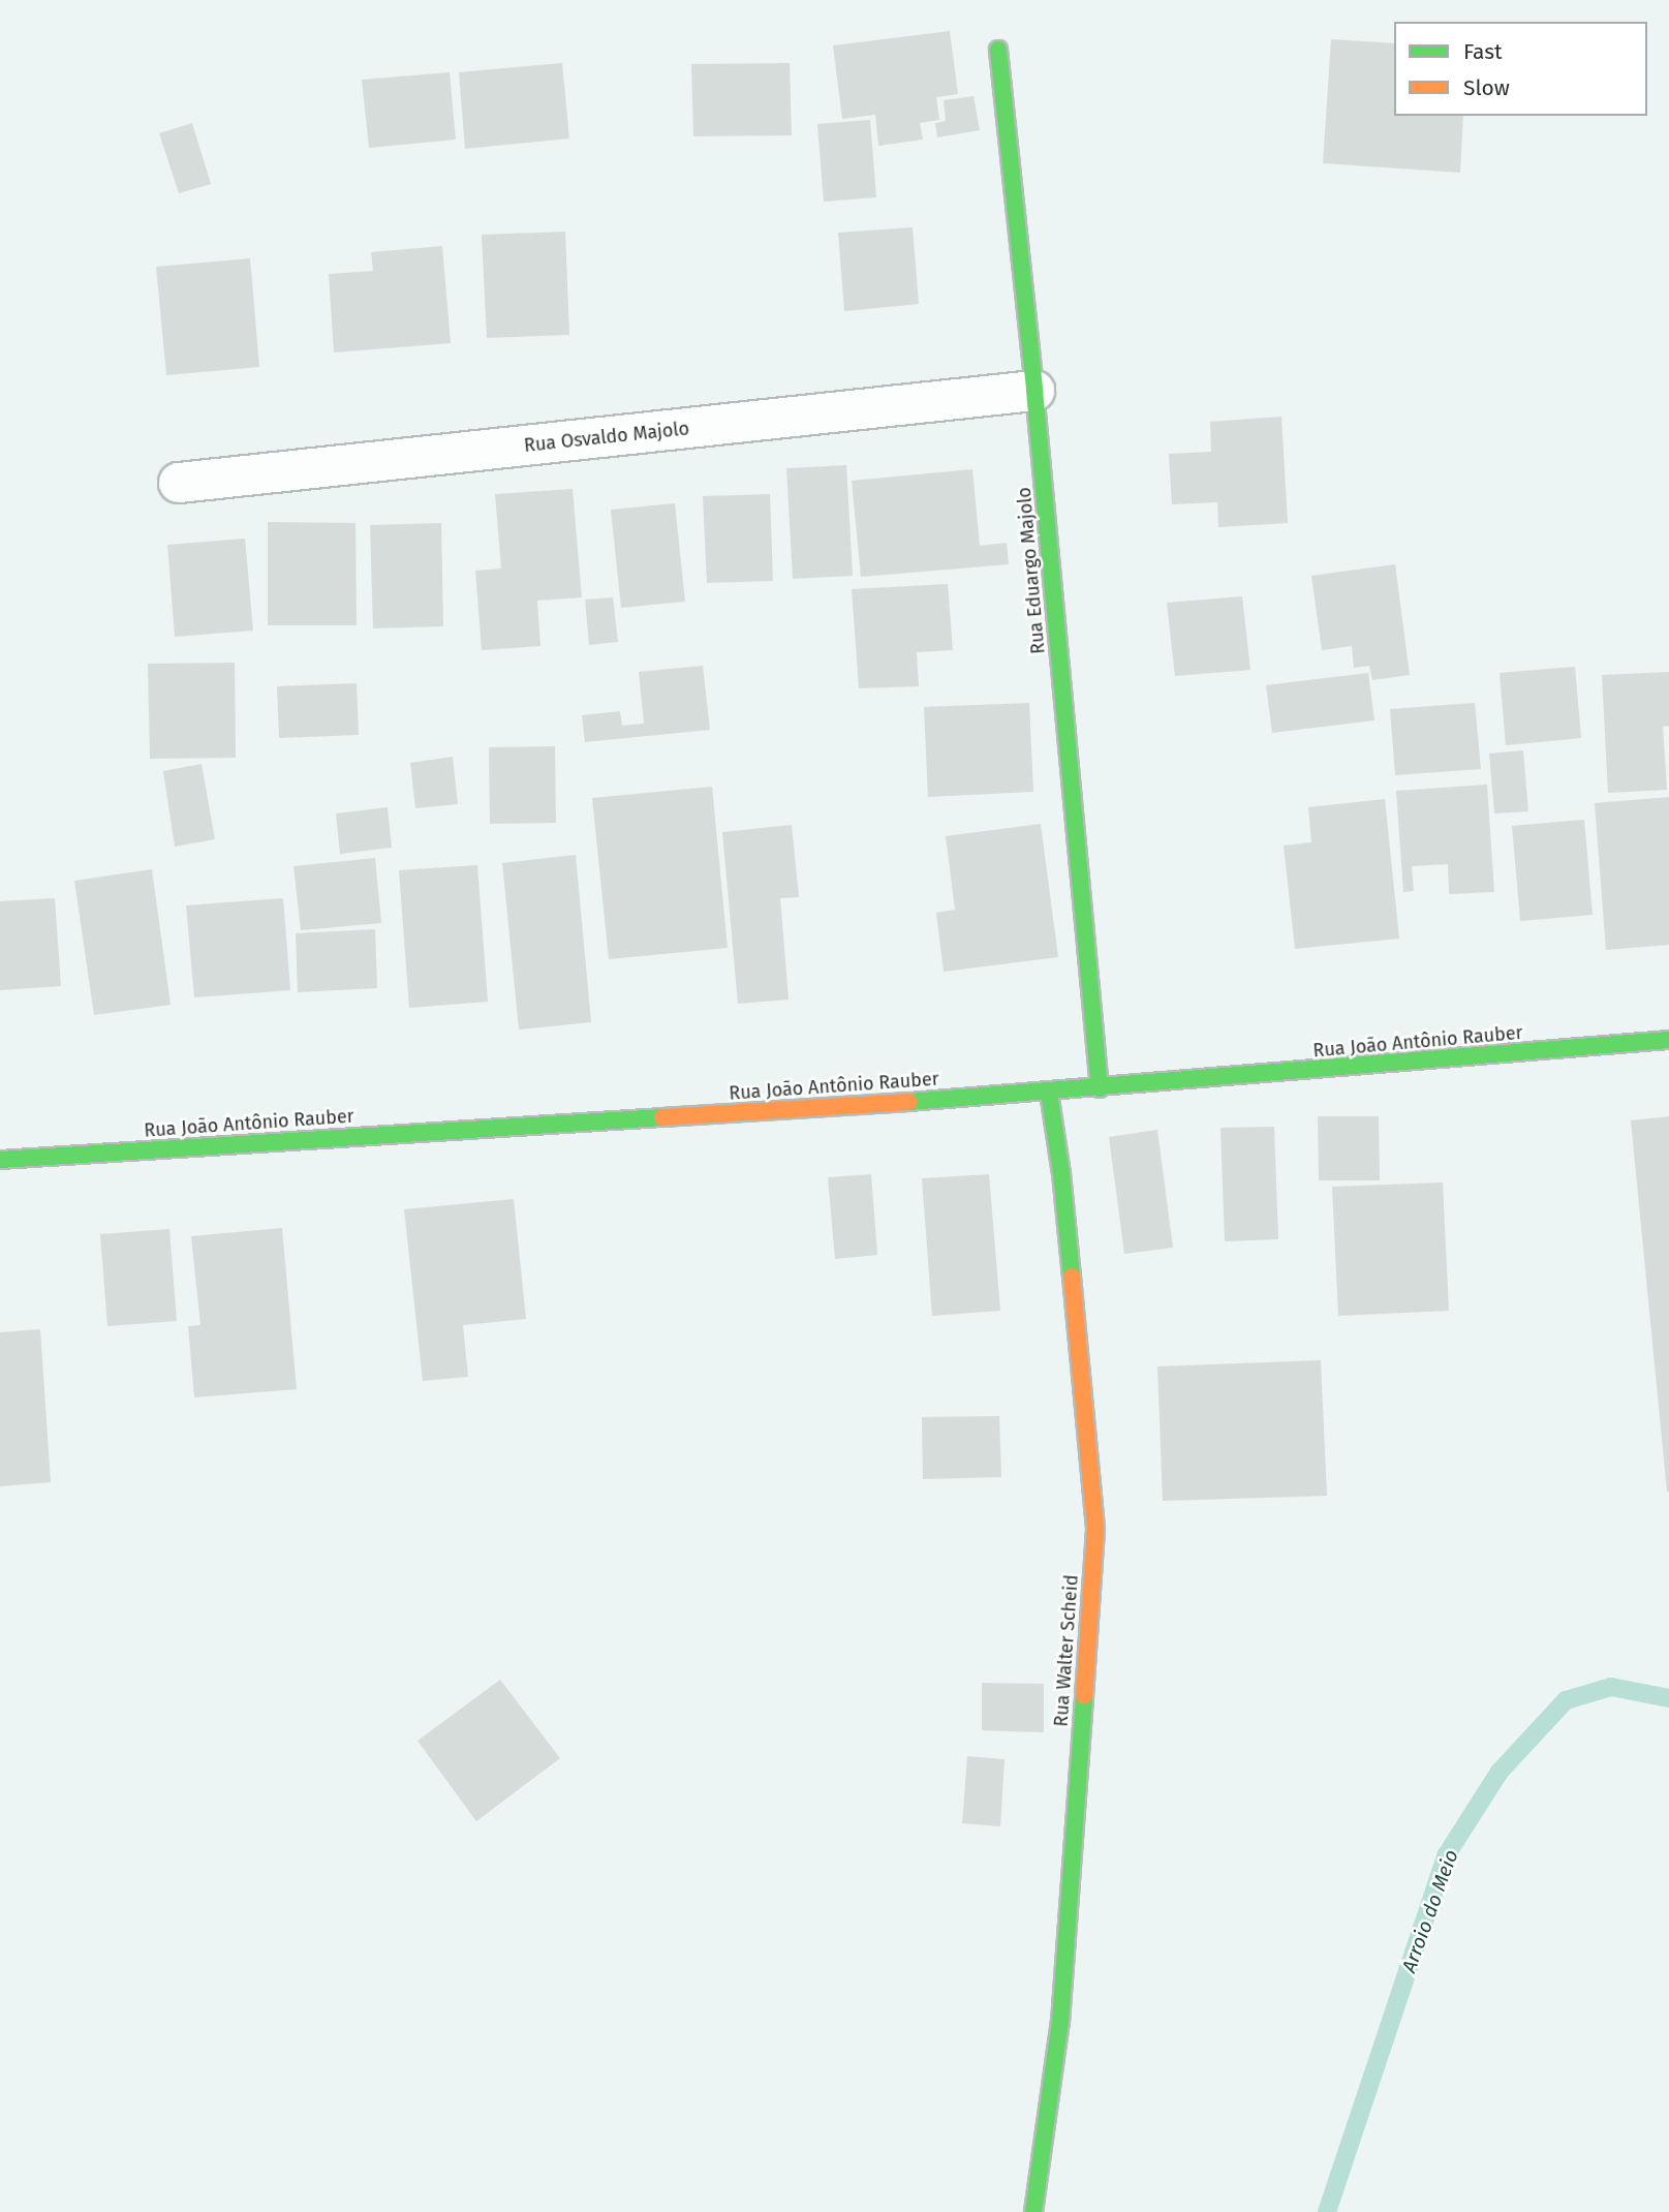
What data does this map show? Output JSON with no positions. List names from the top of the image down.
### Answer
{
  "streets": {
    "street": [
      "Rua Osvaldo Majolo",
      "Rua Eduargo Majolo",
      "Rua João Antônio Rauber",
      "Rua Walter Scheid"
    ]
  },
  "crossings": [
    ["Rua Osvaldo Majolo", "Rua Eduargo Majolo"],
    ["Rua Eduargo Majolo", "Rua João Antônio Rauber"],
    ["Rua João Antônio Rauber", "Rua Walter Scheid"]
  ],
  "water": ["Arroio do Meio"],
  "legend": ["Fast", "Slow"]
}
